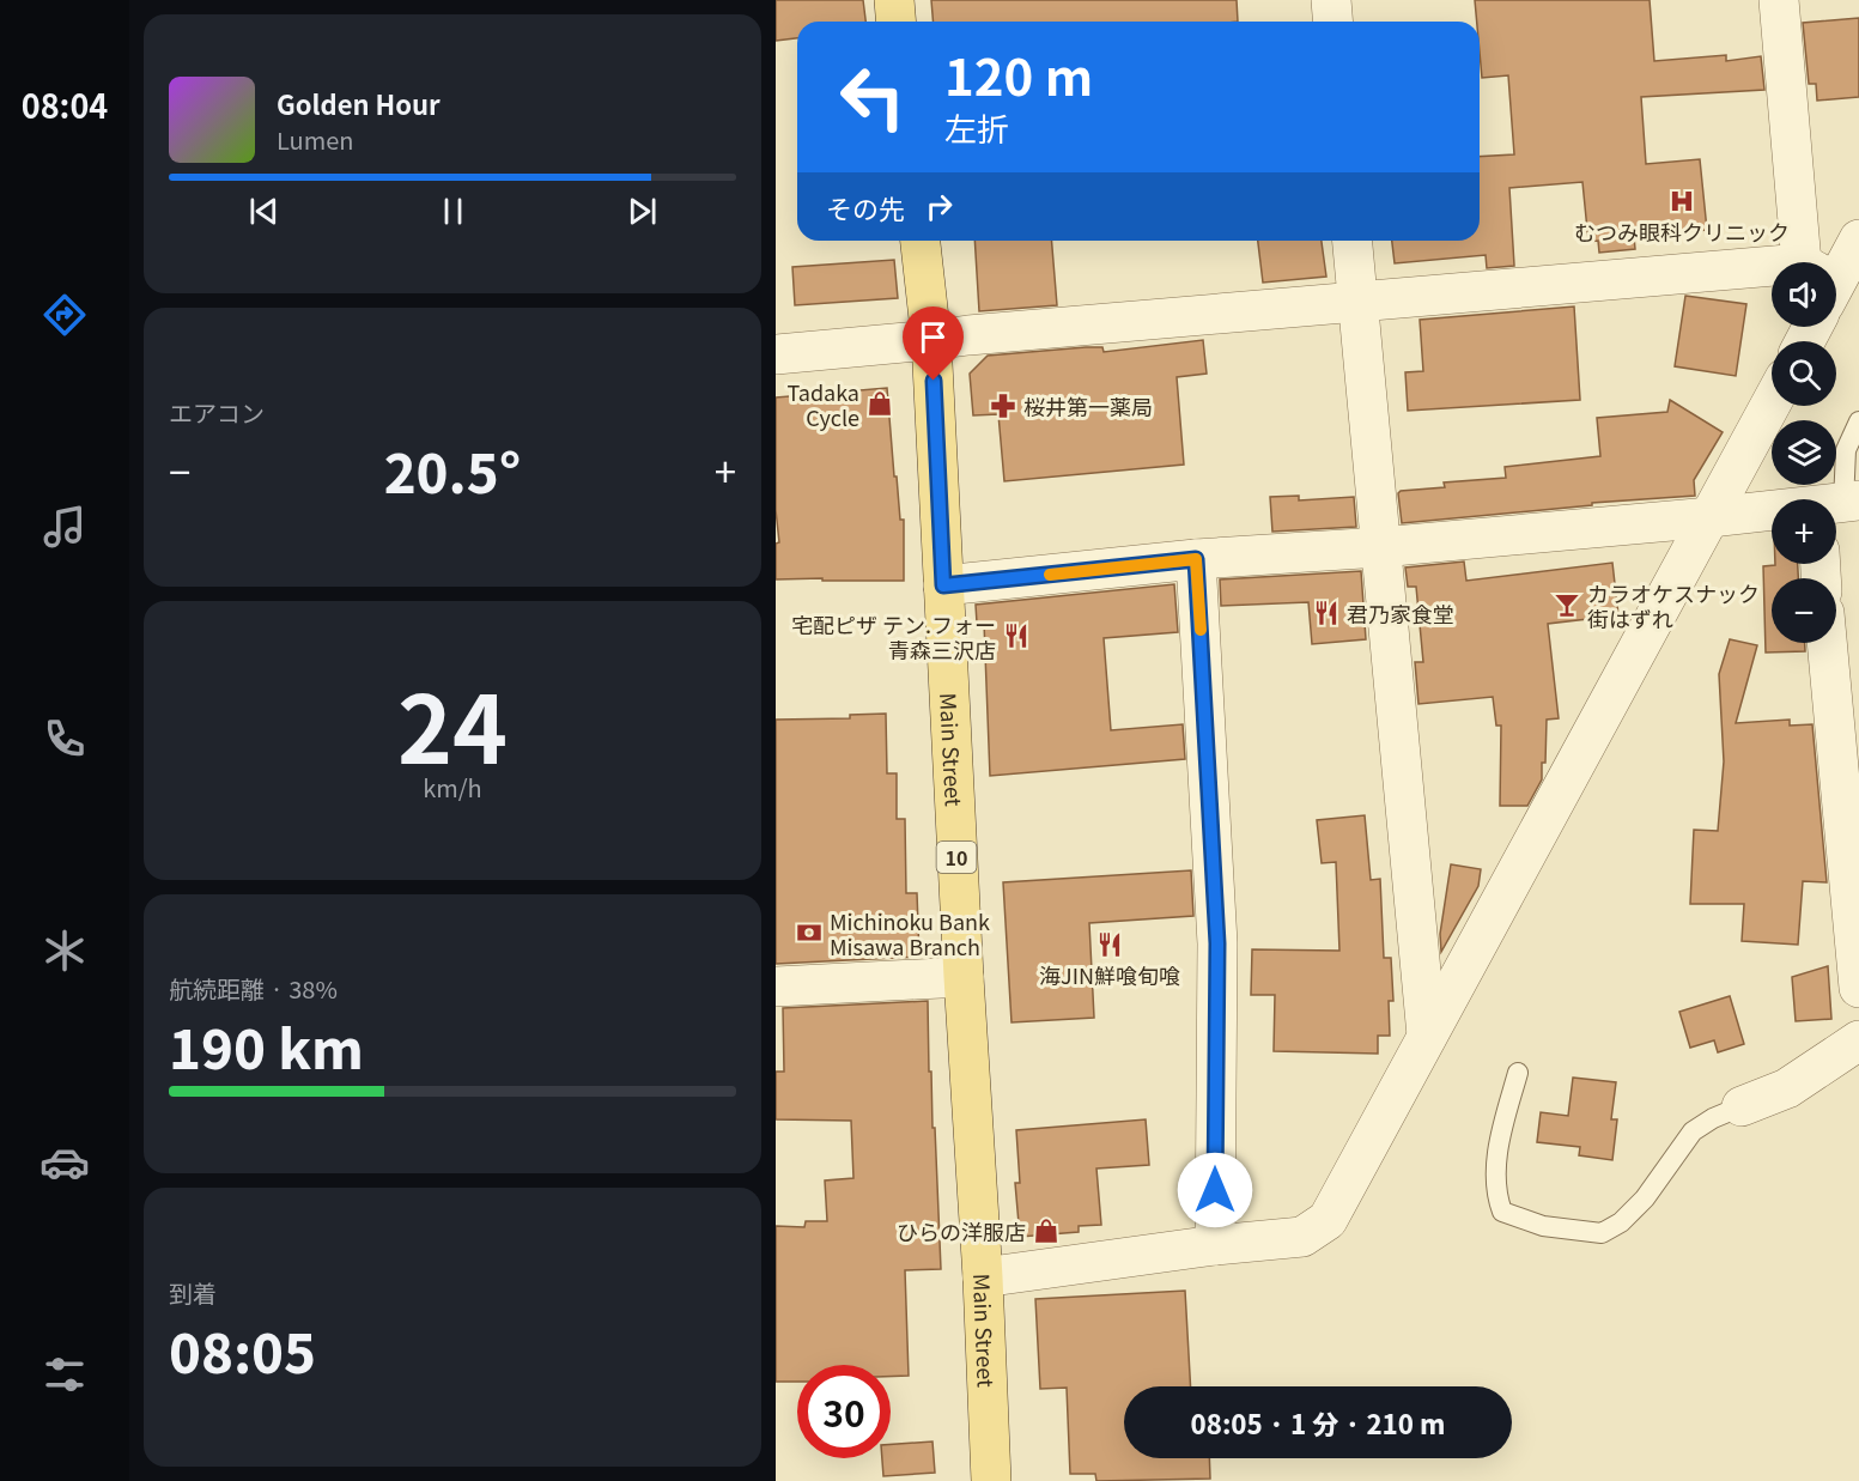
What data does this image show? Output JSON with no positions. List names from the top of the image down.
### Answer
{
  "streets": {
    "main road": ["Main Street", "10"]
  },
  "places": {
    "hospital": ["むつみ眼科クリニック"],
    "shop": ["Tadaka Cycle", "ひらの洋服店"],
    "pharmacy": ["桜井第一薬局"],
    "bar": ["カラオケスナック 街はずれ"],
    "restaurant": ["君乃家食堂", "宅配ピザ テン.フォー 青森三沢店", "海JIN鮮喰旬喰"],
    "bank": ["Michinoku Bank Misawa Branch"]
  },
  "page": {
    "tabs": "08:04",
    "turn": ["120 m", "左折"],
    "song": ["Golden Hour", "Lumen"],
    "then": "その先",
    "map_buttons": ["+", "−"],
    "tile": [
      "エアコン",
      ["24", "km/h"],
      ["航続距離 · 38%", "190 km"],
      ["到着", "08:05"]
    ],
    "heat": ["−", "20.5°", "+"],
    "limit": "30",
    "trip": "08:05 · 1 分 · 210 m"
  }
}
